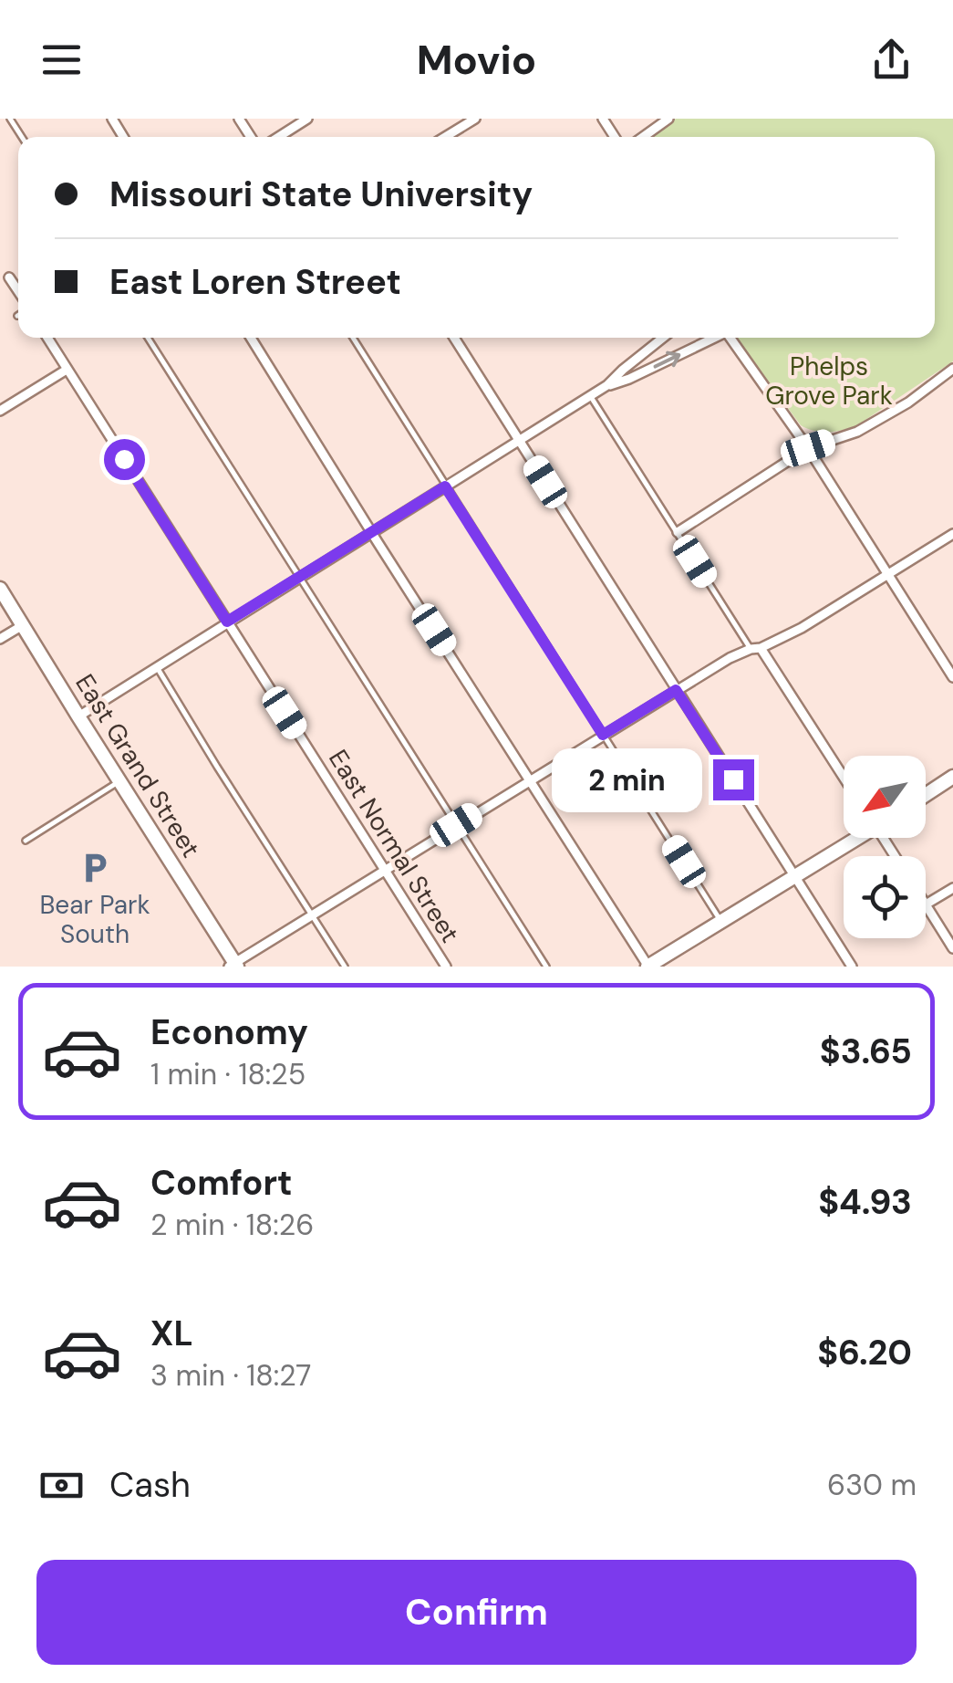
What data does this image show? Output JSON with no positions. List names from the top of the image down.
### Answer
{
  "streets": {
    "main road": ["East Grand Street"],
    "street": ["East Normal Street"]
  },
  "parks": ["Phelps Grove Park"],
  "places": {
    "parking": ["Bear Park South"]
  },
  "north": "bottom left",
  "page": {
    "header": "Movio",
    "banner": ["Missouri State University", "East Loren Street"],
    "bubble": "2 min",
    "list": [
      {
        "name": "Economy",
        "note": "1 min · 18:25",
        "value": "$3.65"
      },
      {
        "name": "Comfort",
        "note": "2 min · 18:26",
        "value": "$4.93"
      },
      {
        "name": "XL",
        "note": "3 min · 18:27",
        "value": "$6.20"
      }
    ],
    "pay": ["Cash", "630 m"],
    "buttons": "Confirm"
  }
}
